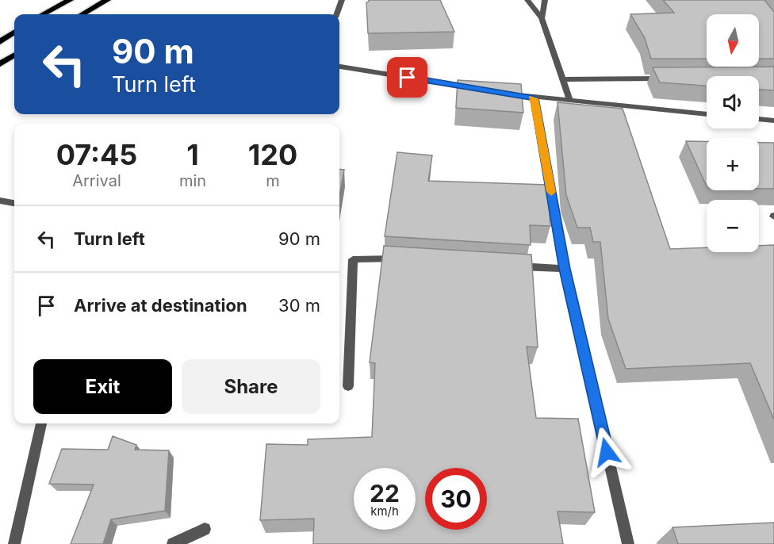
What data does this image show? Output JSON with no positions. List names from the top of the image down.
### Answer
{
  "north": "bottom",
  "page": {
    "map_buttons": ["+", "−"],
    "turn": ["90 m", "Turn left"],
    "eta": [
      "07:45",
      "Arrival",
      "1",
      "min",
      "120",
      "m"
    ],
    "list": [
      {
        "name": "Turn left",
        "value": "90 m"
      },
      {
        "name": "Arrive at destination",
        "value": "30 m"
      }
    ],
    "buttons": ["Exit", "Share"],
    "speed": "22 km/h",
    "limit": "30"
  }
}
